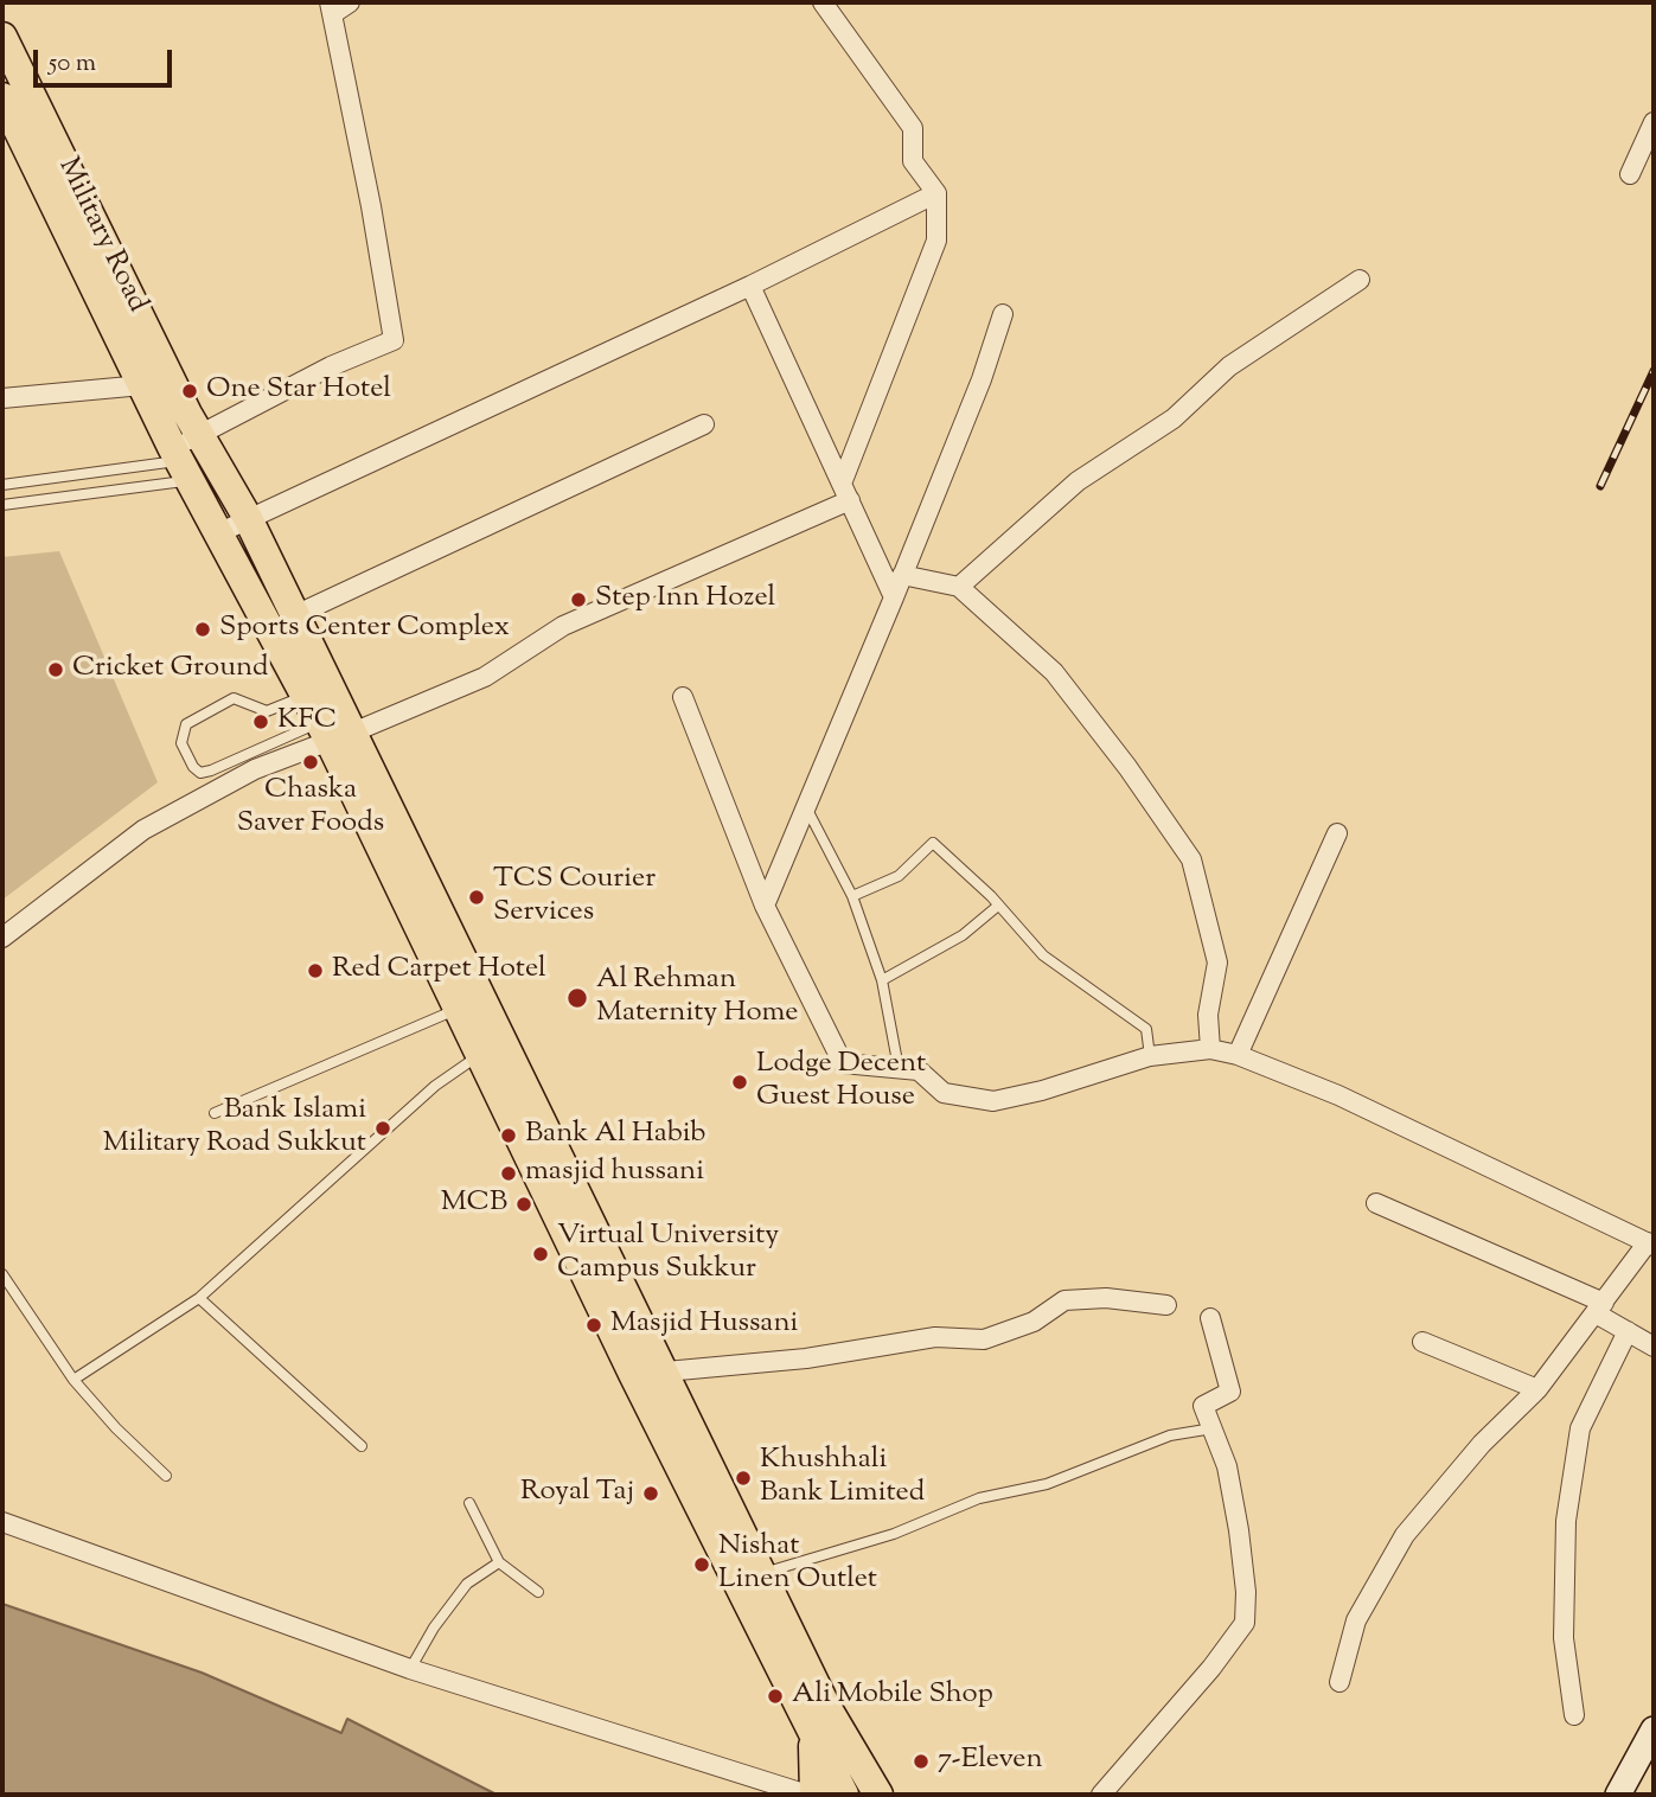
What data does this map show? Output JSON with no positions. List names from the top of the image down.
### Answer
{
  "streets": {
    "main road": ["Military Road"]
  },
  "places": [
    "One Star Hotel",
    "Step Inn Hozel",
    "Sports Center Complex",
    "Cricket Ground",
    "KFC",
    "Chaska Saver Foods",
    "TCS Courier Services",
    "Red Carpet Hotel",
    "Al Rehman Maternity Home",
    "Lodge Decent Guest House",
    "Bank Islami Military Road Sukkut",
    "Bank Al Habib",
    "masjid hussani",
    "MCB",
    "Virtual University Campus Sukkur",
    "Masjid Hussani",
    "Khushhali Bank Limited",
    "Royal Taj",
    "Nishat Linen Outlet",
    "Ali Mobile Shop",
    "7-Eleven"
  ],
  "scale_bar": "50 m"
}
